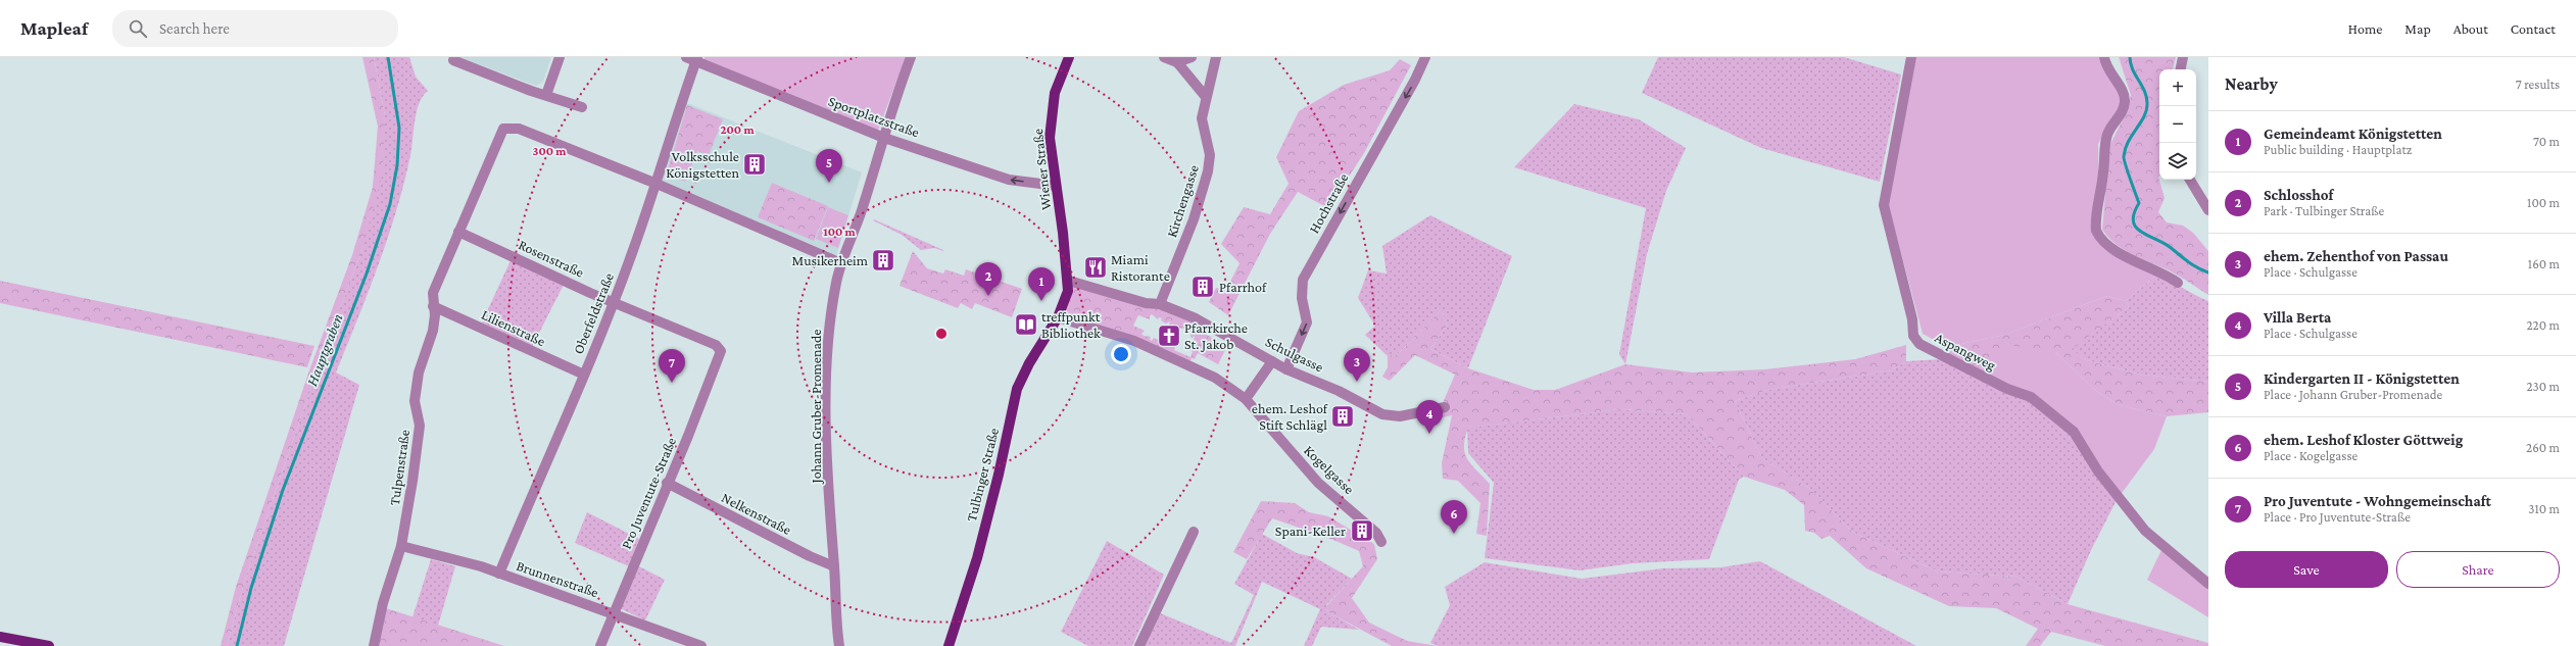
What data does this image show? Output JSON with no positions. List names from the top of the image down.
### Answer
{
  "streets": {
    "main road": ["Wiener Straße", "Tulbinger Straße"],
    "street": [
      "Sportplatzstraße",
      "Kirchengasse",
      "Hochstraße",
      "Rosenstraße",
      "Oberfeldstraße",
      "Lilienstraße",
      "Aspangweg",
      "Schulgasse",
      "Johann Gruber-Promenade",
      "Tulpenstraße",
      "Kogelgasse",
      "Pro Juventute-Straße",
      "Nelkenstraße",
      "Brunnenstraße"
    ]
  },
  "crossings": [
    ["Sportplatzstraße", "Wiener Straße"],
    ["Sportplatzstraße", "Oberfeldstraße"],
    ["Sportplatzstraße", "Johann Gruber-Promenade"],
    ["Wiener Straße", "Schulgasse"],
    ["Wiener Straße", "Tulbinger Straße"],
    ["Kirchengasse", "Schulgasse"],
    ["Hochstraße", "Schulgasse"],
    ["Rosenstraße", "Oberfeldstraße"],
    ["Rosenstraße", "Tulpenstraße"],
    ["Rosenstraße", "Pro Juventute-Straße"],
    ["Oberfeldstraße", "Lilienstraße"],
    ["Oberfeldstraße", "Tulpenstraße"],
    ["Oberfeldstraße", "Brunnenstraße"],
    ["Lilienstraße", "Tulpenstraße"],
    ["Schulgasse", "Tulbinger Straße"],
    ["Johann Gruber-Promenade", "Nelkenstraße"],
    ["Tulpenstraße", "Brunnenstraße"],
    ["Kogelgasse", "Tulbinger Straße"],
    ["Pro Juventute-Straße", "Nelkenstraße"],
    ["Pro Juventute-Straße", "Brunnenstraße"]
  ],
  "one_way": ["Sportplatzstraße", "Hochstraße"],
  "water": ["Hauptgraben"],
  "places": {
    "building": [
      "Volksschule Königstetten",
      "Musikerheim",
      "Pfarrhof",
      "ehem. Leshof Stift Schlägl",
      "Spani-Keller"
    ],
    "restaurant": ["Miami Ristorante"],
    "library": ["treffpunkt Bibliothek"],
    "church": ["Pfarrkirche St. Jakob"]
  },
  "page": {
    "header": "Mapleaf",
    "search": "Search here",
    "nav": [
      "Home",
      "Map",
      "About",
      "Contact"
    ],
    "heading": ["Nearby", "7 results"],
    "map_buttons": ["+", "−"],
    "list": [
      {
        "mark": "1",
        "name": "Gemeindeamt Königstetten",
        "note": "Public building · Hauptplatz",
        "value": "70 m"
      },
      {
        "mark": "2",
        "name": "Schlosshof",
        "note": "Park · Tulbinger Straße",
        "value": "100 m"
      },
      {
        "mark": "3",
        "name": "ehem. Zehenthof von Passau",
        "note": "Place · Schulgasse",
        "value": "160 m"
      },
      {
        "mark": "4",
        "name": "Villa Berta",
        "note": "Place · Schulgasse",
        "value": "220 m"
      },
      {
        "mark": "5",
        "name": "Kindergarten II - Königstetten",
        "note": "Place · Johann Gruber-Promenade",
        "value": "230 m"
      },
      {
        "mark": "6",
        "name": "ehem. Leshof Kloster Göttweig",
        "note": "Place · Kogelgasse",
        "value": "260 m"
      },
      {
        "mark": "7",
        "name": "Pro Juventute - Wohngemeinschaft",
        "note": "Place · Pro Juventute-Straße",
        "value": "310 m"
      }
    ],
    "pins": [
      "5",
      "2",
      "1",
      "3",
      "7",
      "4",
      "6"
    ],
    "buttons": ["Save", "Share"]
  },
  "rings": ["200 m", "300 m", "100 m"]
}
